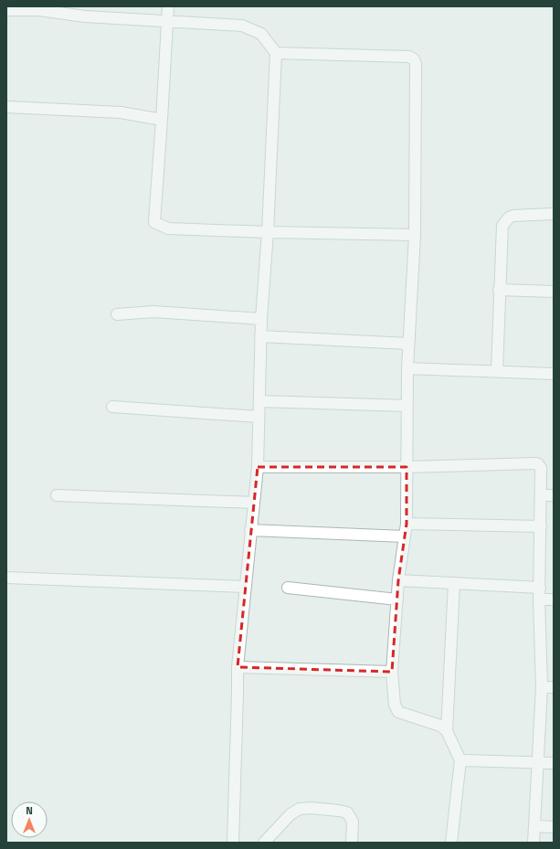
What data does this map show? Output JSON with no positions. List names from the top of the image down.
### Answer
{
  "north": "top"
}
